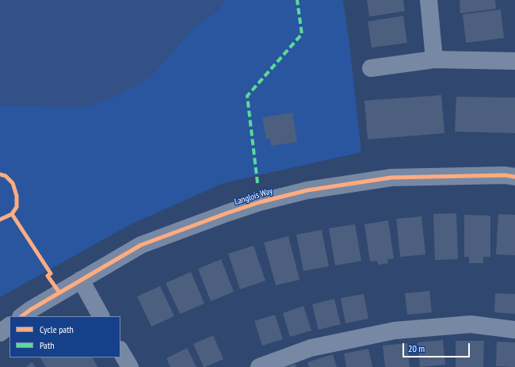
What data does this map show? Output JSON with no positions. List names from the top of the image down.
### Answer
{
  "streets": {
    "street": ["Langlois Way"]
  },
  "legend": ["Cycle path", "Path"],
  "scale_bar": "20 m"
}
